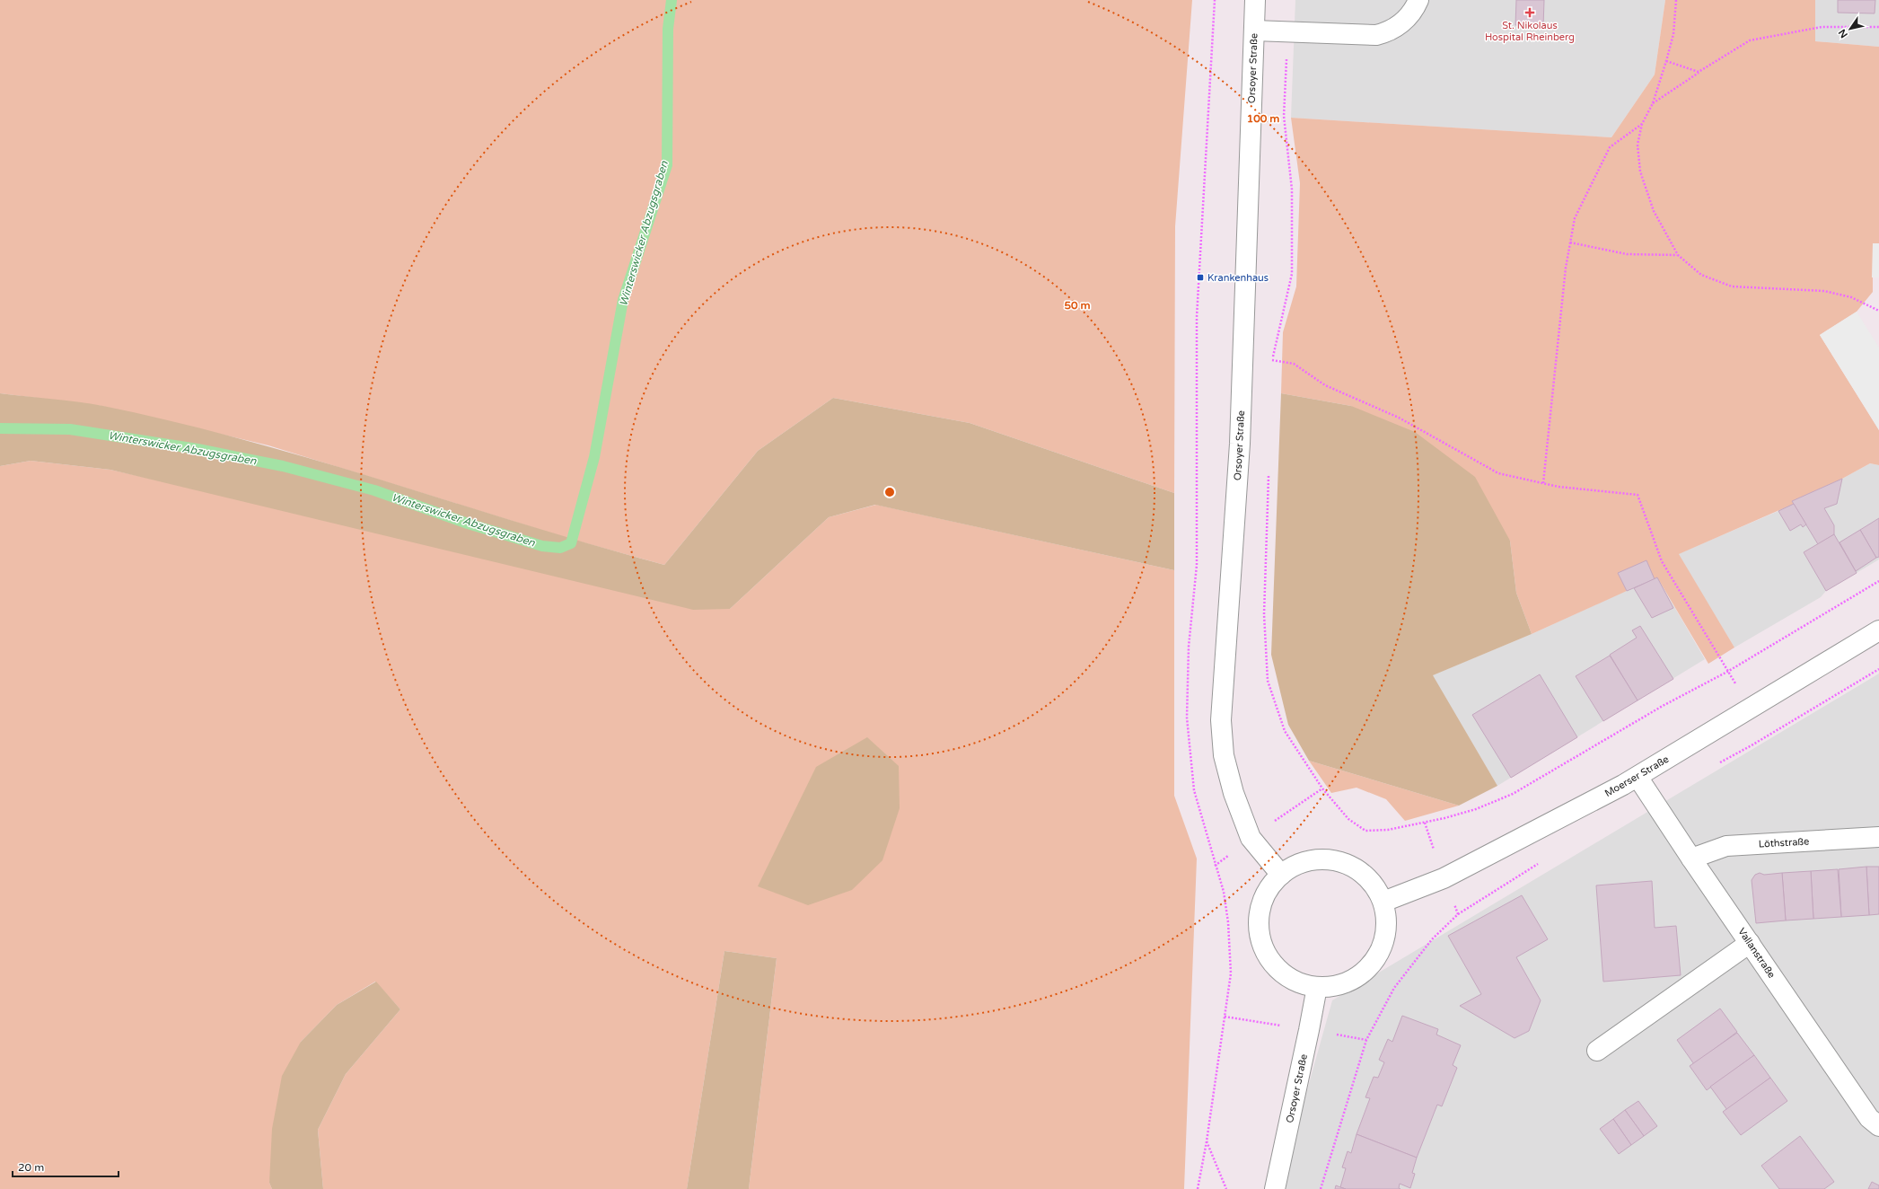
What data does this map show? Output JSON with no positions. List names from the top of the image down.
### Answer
{
  "streets": {
    "street": [
      "Orsoyer Straße",
      "Moerser Straße",
      "Löthstraße",
      "Vallanstraße"
    ]
  },
  "crossings": [
    ["Orsoyer Straße", "Moerser Straße"],
    ["Moerser Straße", "Vallanstraße"],
    ["Löthstraße", "Vallanstraße"]
  ],
  "water": ["Winterswicker Abzugsgraben"],
  "places": {
    "health": ["St. Nikolaus Hospital Rheinberg"],
    "transit": ["Krankenhaus"]
  },
  "scale_bar": "20 m",
  "north": "bottom left",
  "rings": ["100 m", "50 m"]
}
